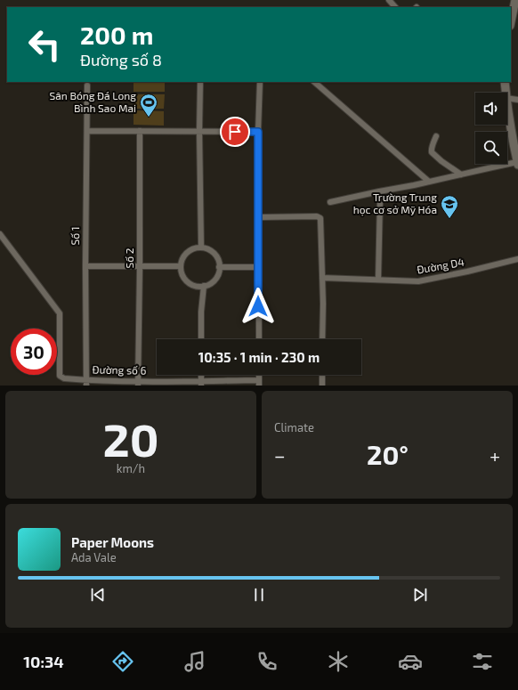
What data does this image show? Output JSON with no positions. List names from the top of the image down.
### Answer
{
  "streets": {
    "street": [
      "Số 1",
      "Số 2",
      "Đường D4",
      "Đường số 6"
    ]
  },
  "crossings": [
    ["Số 1", "Đường số 6"],
    ["Số 2", "Đường số 6"]
  ],
  "places": {
    "sports": ["Sân Bóng Đá Long Bình Sao Mai"],
    "school or university": ["Trường Trung học cơ sở Mỹ Hóa"]
  },
  "page": {
    "turn": ["200 m", "Đường số 8"],
    "limit": "30",
    "trip": "10:35 · 1 min · 230 m",
    "tile": [
      ["20", "km/h"],
      "Climate"
    ],
    "heat": ["−", "20°", "+"],
    "song": ["Paper Moons", "Ada Vale"],
    "tabs": "10:34"
  }
}
